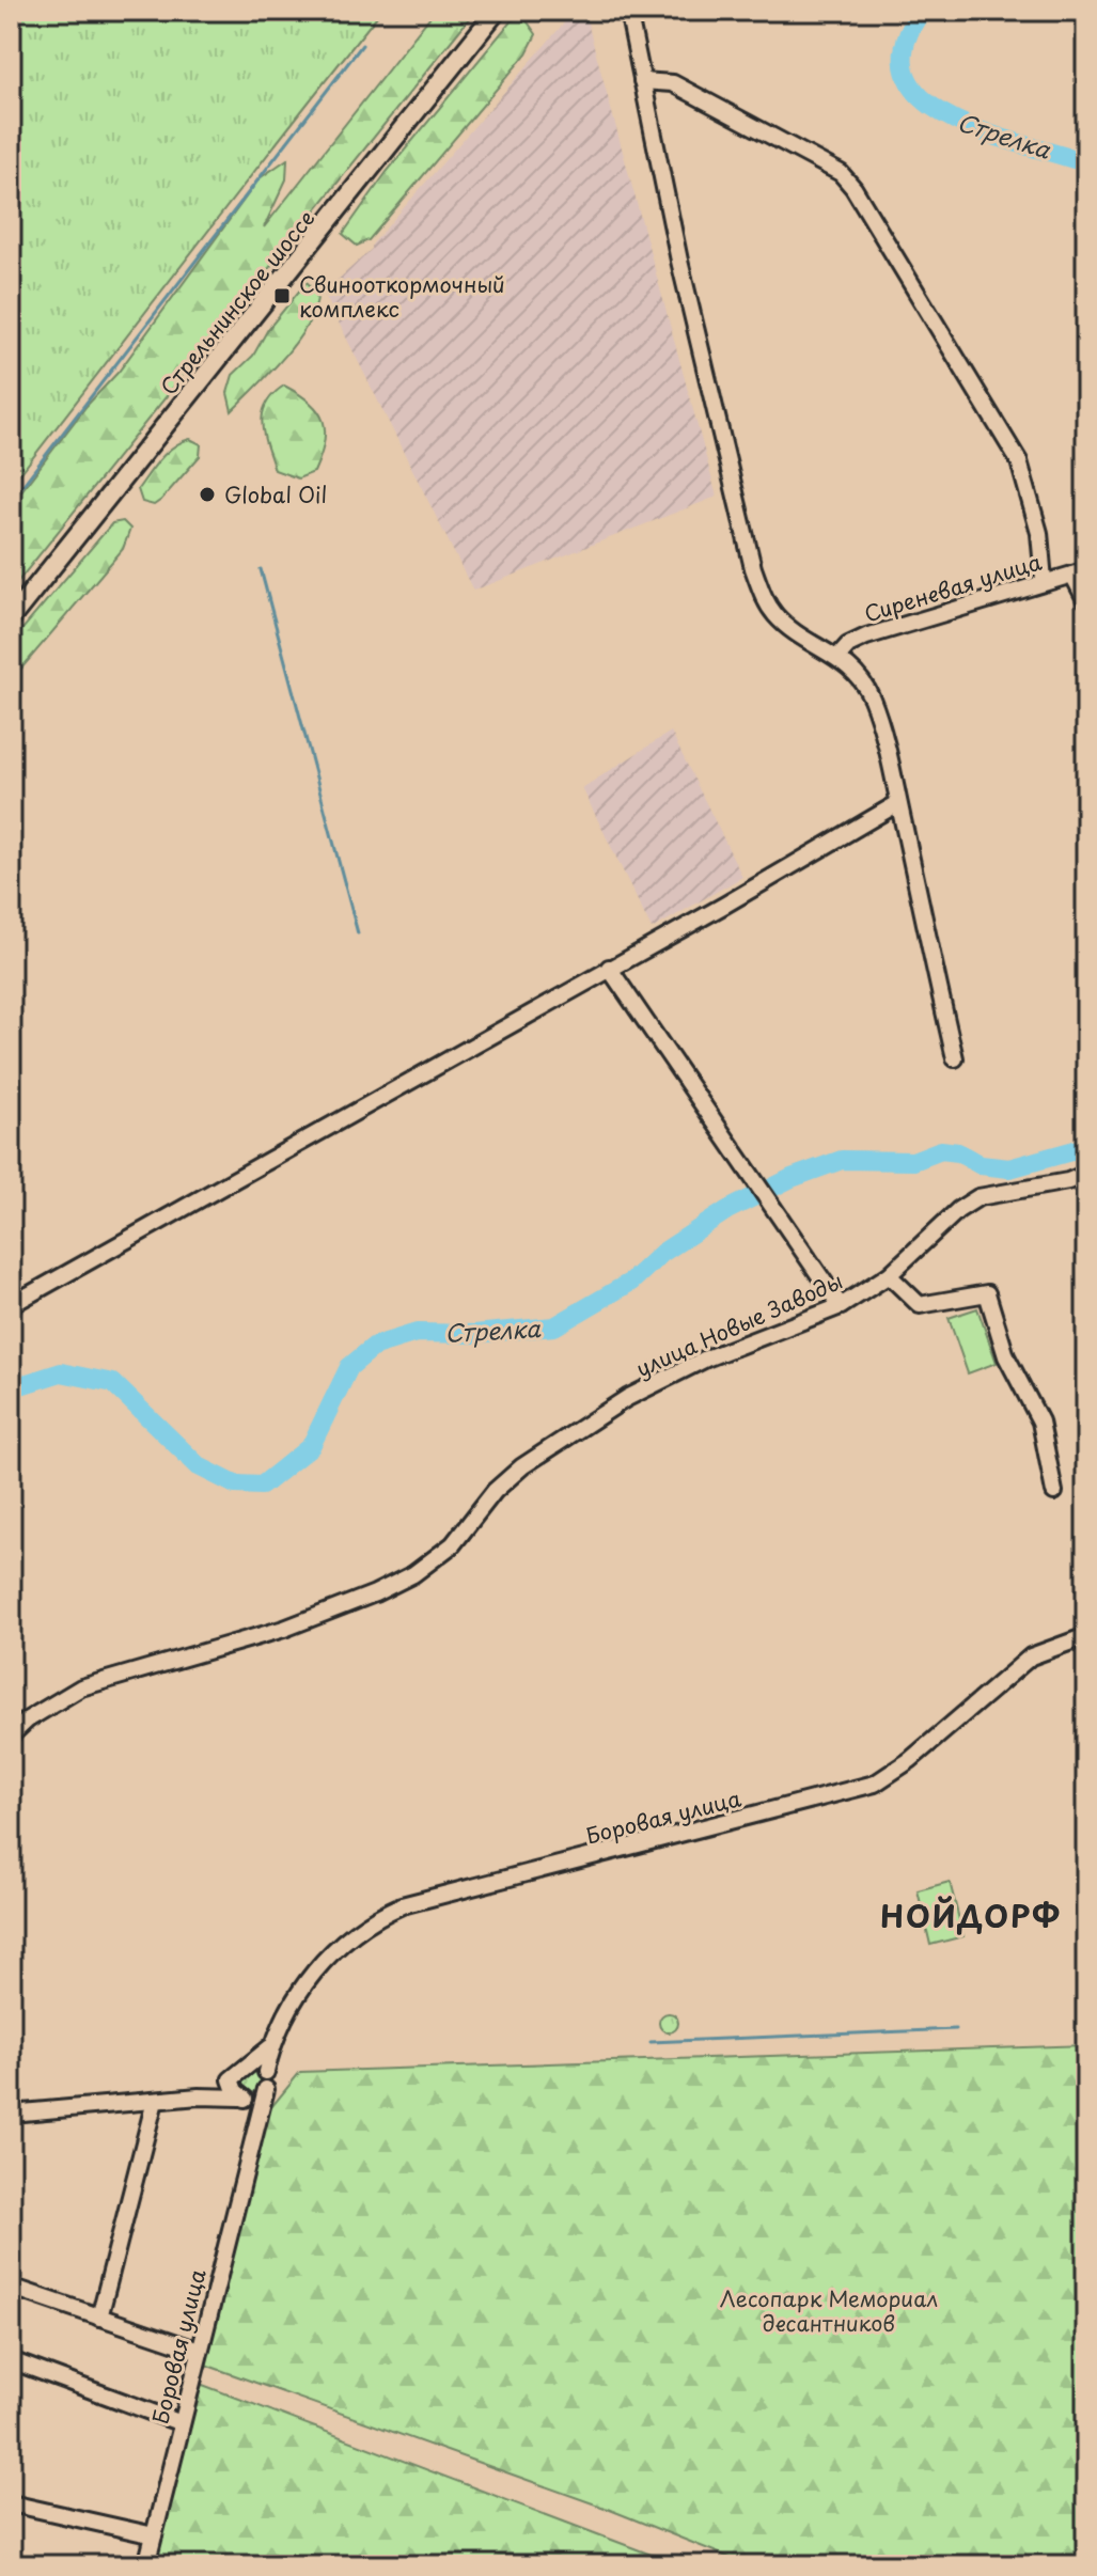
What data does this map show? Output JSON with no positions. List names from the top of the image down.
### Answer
{
  "streets": {
    "main road": ["Стрельнинское шоссе"],
    "street": ["Сиреневая улица", "улица Новые Заводы", "Боровая улица"]
  },
  "districts": ["НОЙДОРФ"],
  "water": ["Стрелка"],
  "parks": ["Лесопарк Мемориал десантников"],
  "places": {
    "transit": ["Свинооткормочный комплекс"],
    "other": ["Global Oil"]
  }
}
